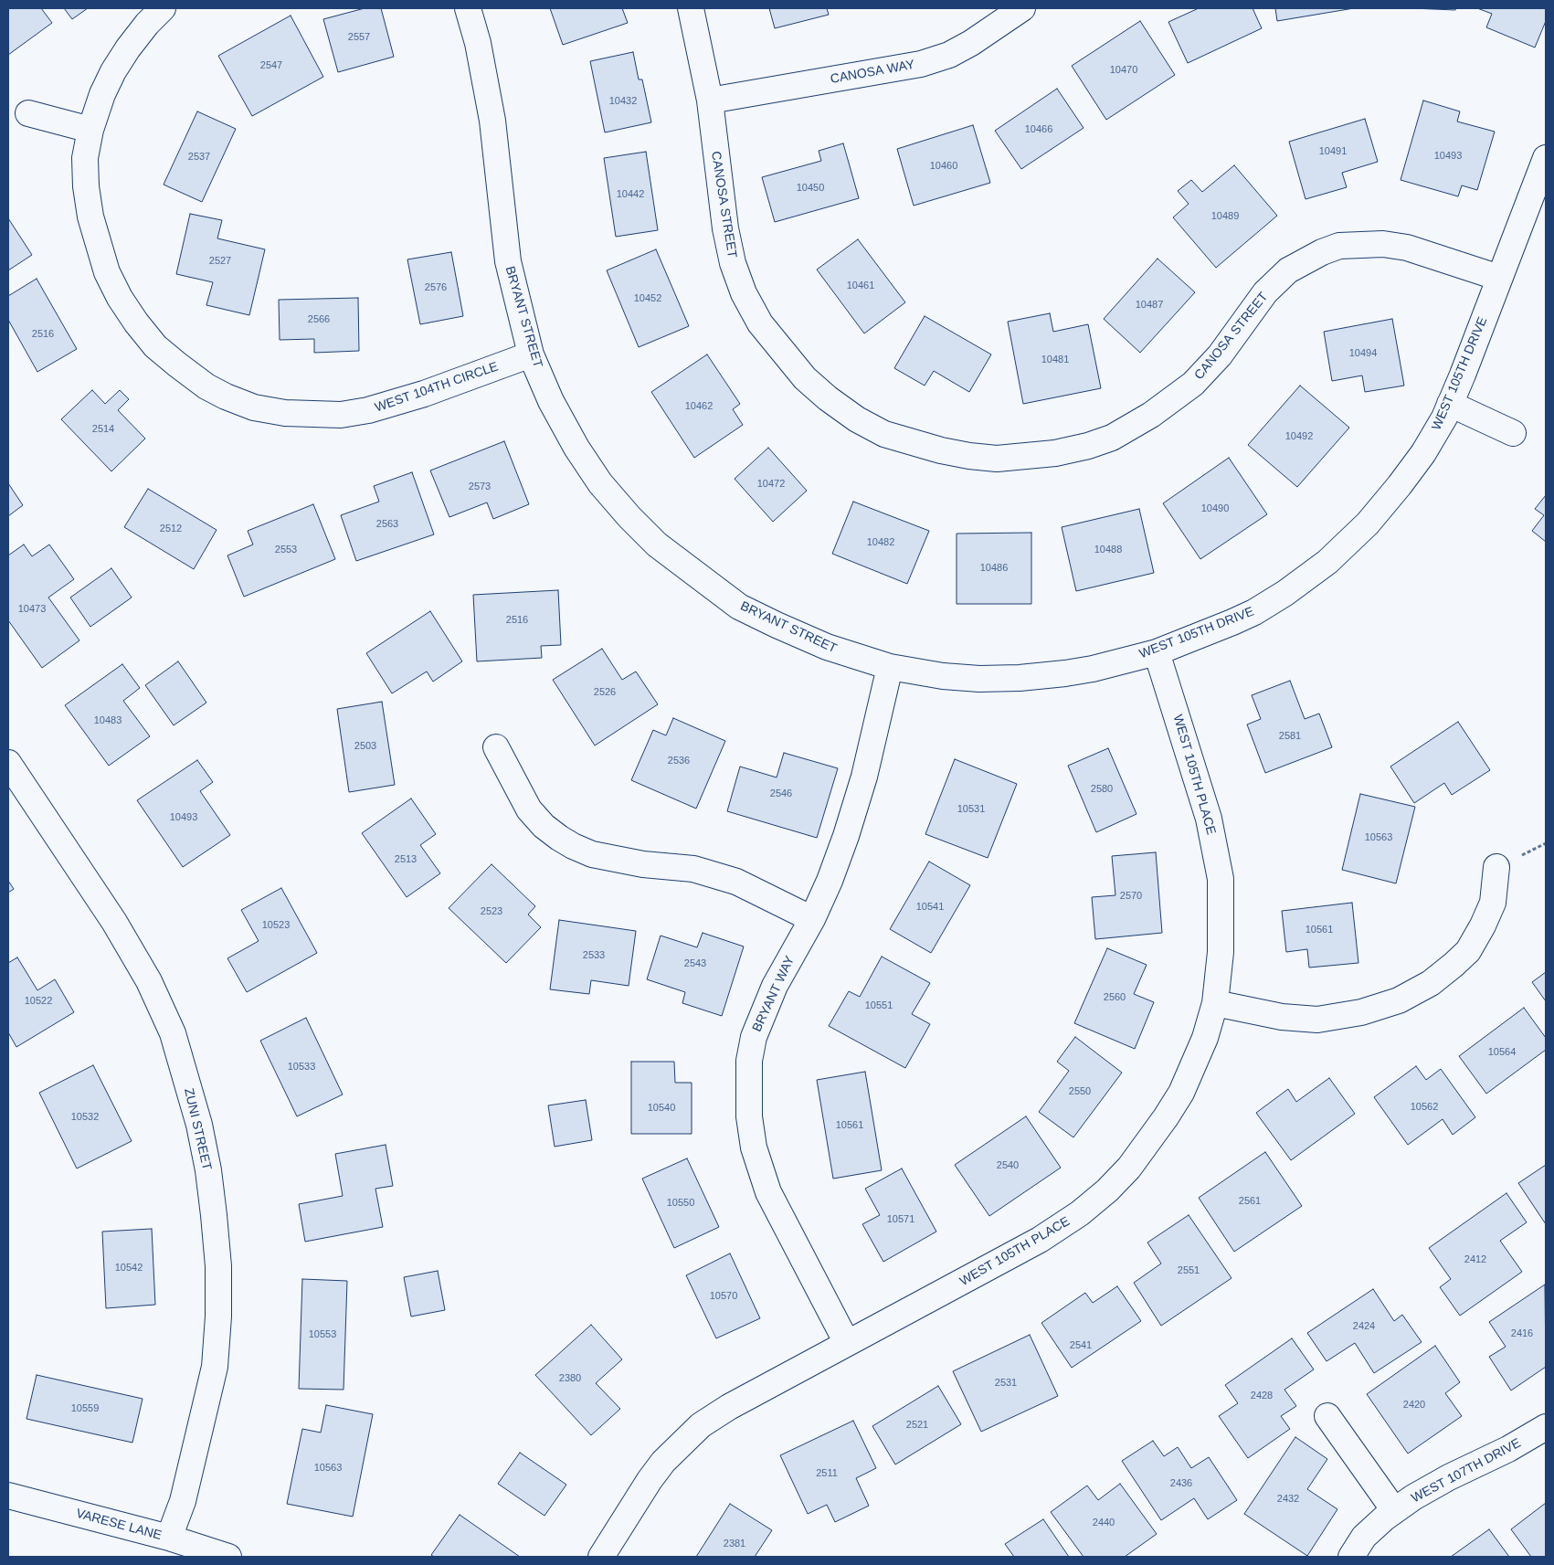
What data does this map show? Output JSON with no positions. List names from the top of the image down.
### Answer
{
  "streets": {
    "street": [
      "CANOSA WAY",
      "CANOSA STREET",
      "BRYANT STREET",
      "WEST 105TH DRIVE",
      "WEST 104TH CIRCLE",
      "WEST 105TH PLACE",
      "BRYANT WAY",
      "ZUNI STREET",
      "WEST 107TH DRIVE",
      "VARESE LANE"
    ]
  },
  "crossings": [
    ["CANOSA WAY", "CANOSA STREET"],
    ["CANOSA STREET", "WEST 105TH DRIVE"],
    ["BRYANT STREET", "WEST 105TH DRIVE"],
    ["BRYANT STREET", "WEST 104TH CIRCLE"],
    ["BRYANT STREET", "BRYANT WAY"],
    ["WEST 105TH DRIVE", "WEST 105TH PLACE"],
    ["WEST 105TH DRIVE", "BRYANT WAY"],
    ["WEST 105TH PLACE", "BRYANT WAY"],
    ["ZUNI STREET", "VARESE LANE"]
  ],
  "house_numbers": [
    "2557",
    "2547",
    "10470",
    "10432",
    "10466",
    "10491",
    "10493",
    "2537",
    "10460",
    "10450",
    "10442",
    "10489",
    "2527",
    "10461",
    "2576",
    "10452",
    "10487",
    "2566",
    "2516",
    "10494",
    "10481",
    "10462",
    "2514",
    "10492",
    "10472",
    "2573",
    "10490",
    "2563",
    "2512",
    "10482",
    "2553",
    "10488",
    "10486",
    "10473",
    "2516",
    "2526",
    "10483",
    "2581",
    "2503",
    "2536",
    "2580",
    "2546",
    "10531",
    "10493",
    "10563",
    "2513",
    "2570",
    "10541",
    "2523",
    "10523",
    "10561",
    "2533",
    "2543",
    "2560",
    "10522",
    "10551",
    "10564",
    "10533",
    "2550",
    "10562",
    "10540",
    "10532",
    "10561",
    "2540",
    "2561",
    "10550",
    "10571",
    "2412",
    "10542",
    "2551",
    "10570",
    "2424",
    "2416",
    "10553",
    "2541",
    "2380",
    "2531",
    "2428",
    "2420",
    "10559",
    "2521",
    "10563",
    "2511",
    "2436",
    "2432",
    "2440",
    "2381"
  ]
}
